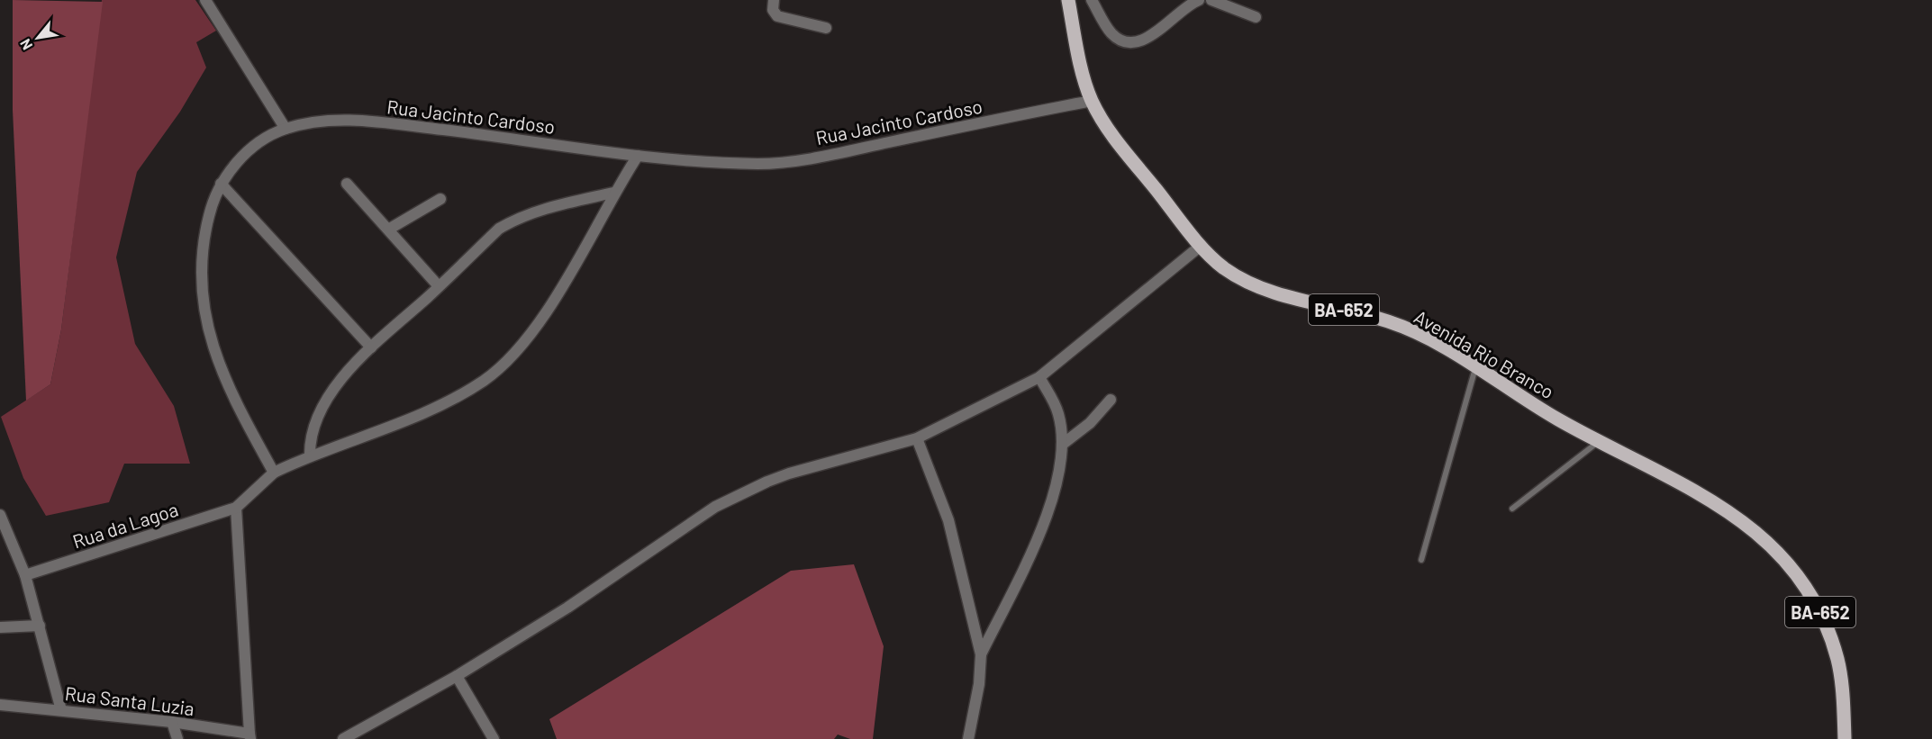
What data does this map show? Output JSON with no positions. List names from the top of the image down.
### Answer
{
  "streets": {
    "main road": ["BA-652", "Avenida Rio Branco"],
    "street": ["Rua Jacinto Cardoso", "Rua da Lagoa", "Rua Santa Luzia"]
  },
  "crossings": [
    ["Rua Jacinto Cardoso", "Avenida Rio Branco"]
  ],
  "north": "bottom left"
}
